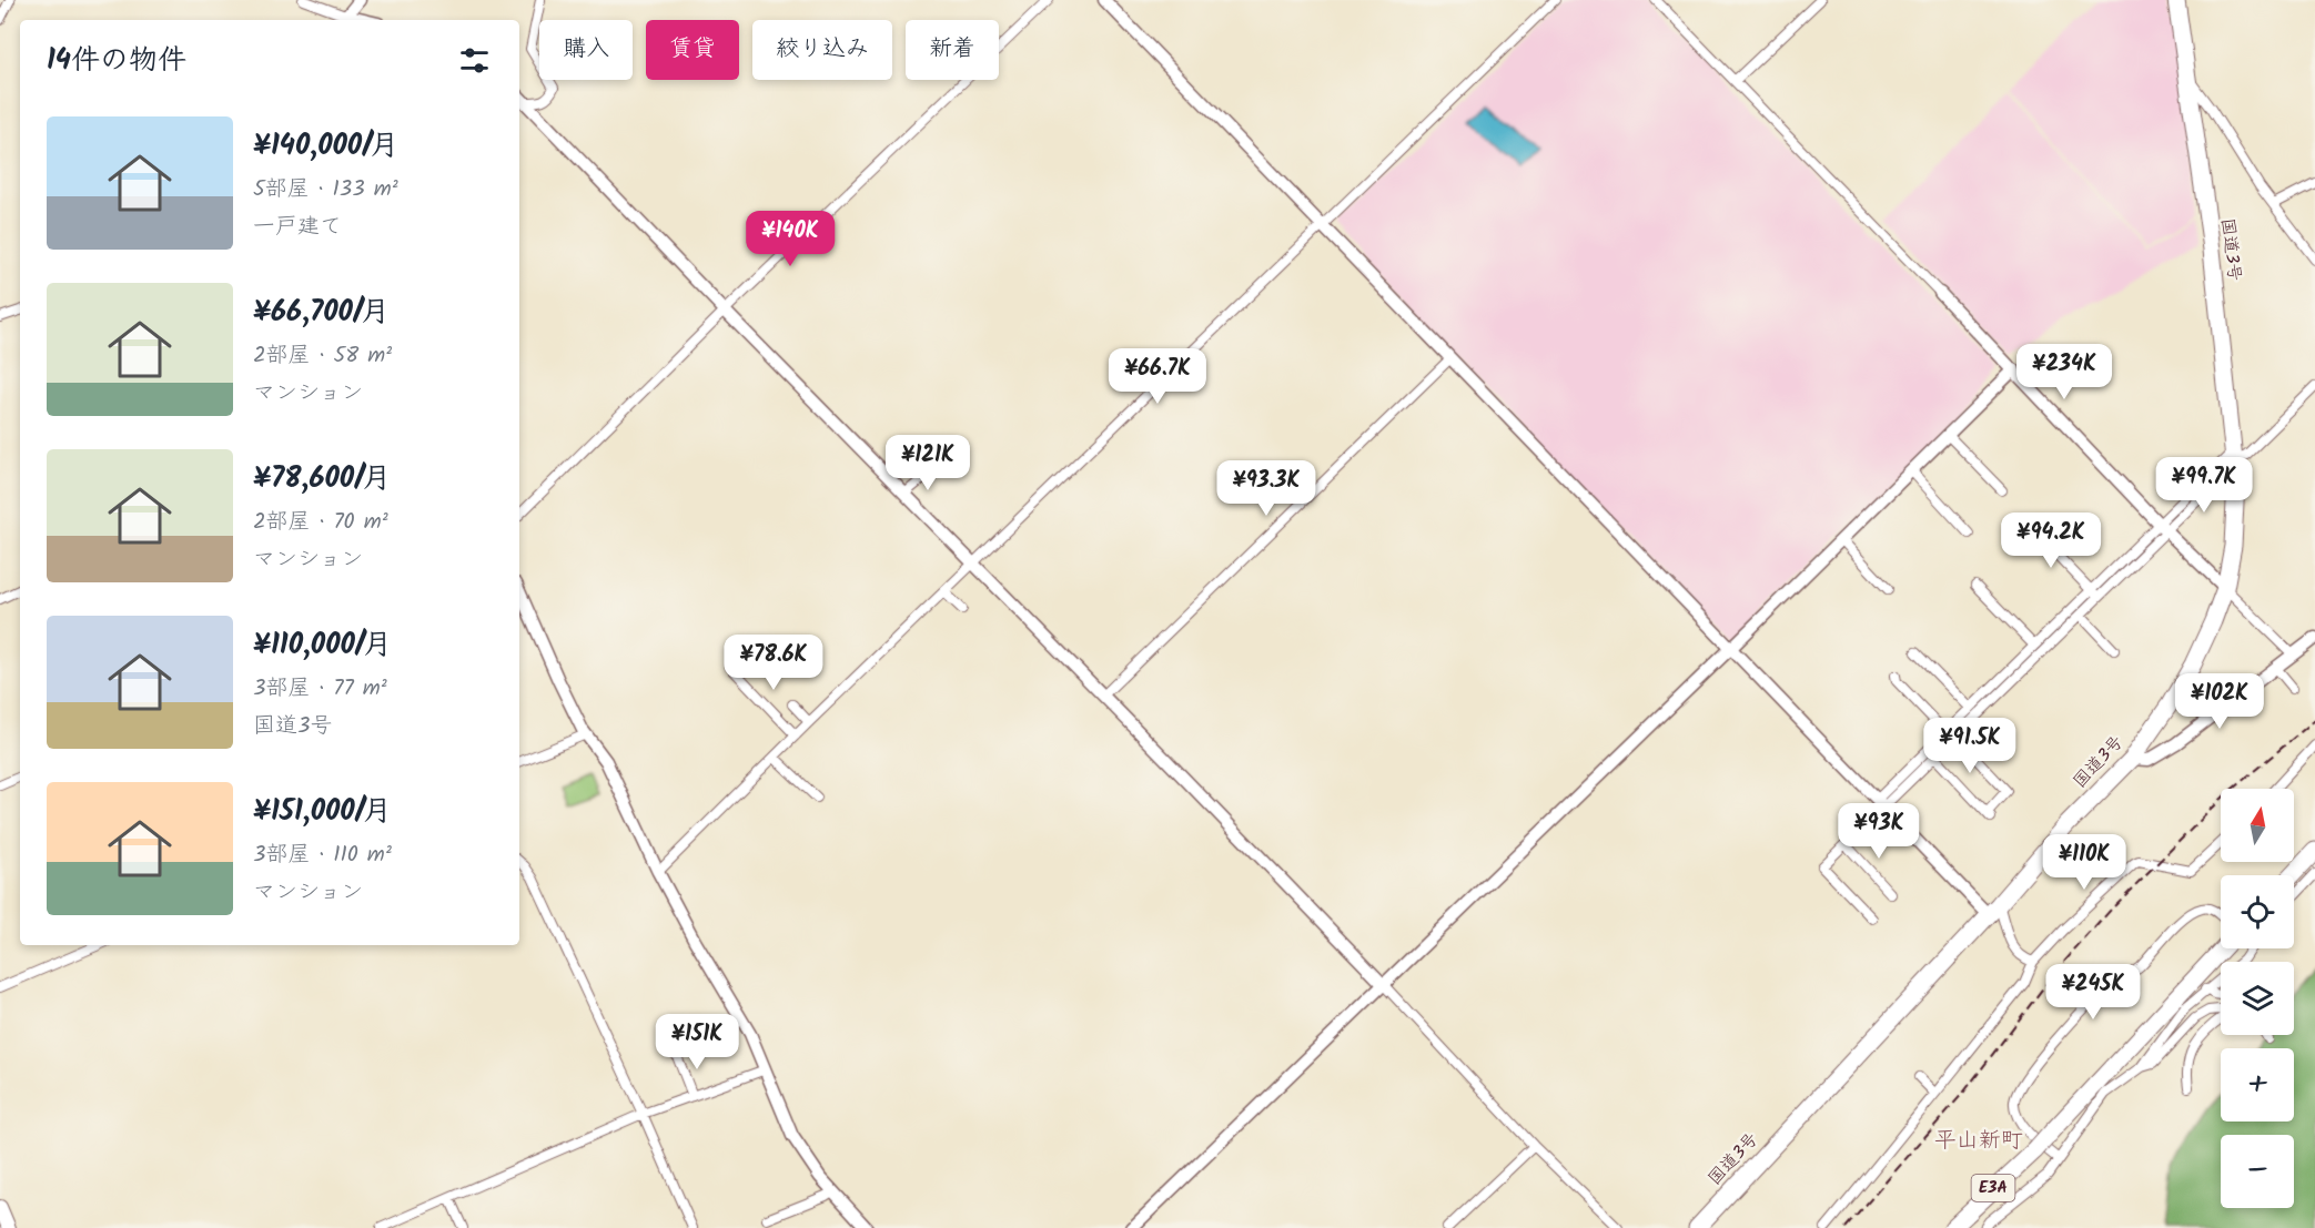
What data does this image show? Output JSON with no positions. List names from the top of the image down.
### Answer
{
  "streets": {
    "highway": ["国道3号", "E3A"]
  },
  "districts": ["平山新町"],
  "north": "top",
  "page": {
    "chip": [
      "購入",
      "賃貸",
      "絞り込み",
      "新着"
    ],
    "heading": "14件の物件",
    "list": [
      {
        "name": "¥140,000/月",
        "note": "5部屋 · 133 m² · 一戸建て"
      },
      {
        "name": "¥66,700/月",
        "note": "2部屋 · 58 m² · マンション"
      },
      {
        "name": "¥78,600/月",
        "note": "2部屋 · 70 m² · マンション"
      },
      {
        "name": "¥110,000/月",
        "note": "3部屋 · 77 m² · 国道3号"
      },
      {
        "name": "¥151,000/月",
        "note": "3部屋 · 110 m² · マンション"
      }
    ],
    "price": [
      "¥140K",
      "¥234K",
      "¥66.7K",
      "¥121K",
      "¥99.7K",
      "¥93.3K",
      "¥94.2K",
      "¥78.6K",
      "¥102K",
      "¥91.5K",
      "¥93K",
      "¥110K",
      "¥245K",
      "¥151K"
    ],
    "map_buttons": ["+", "−"]
  }
}
